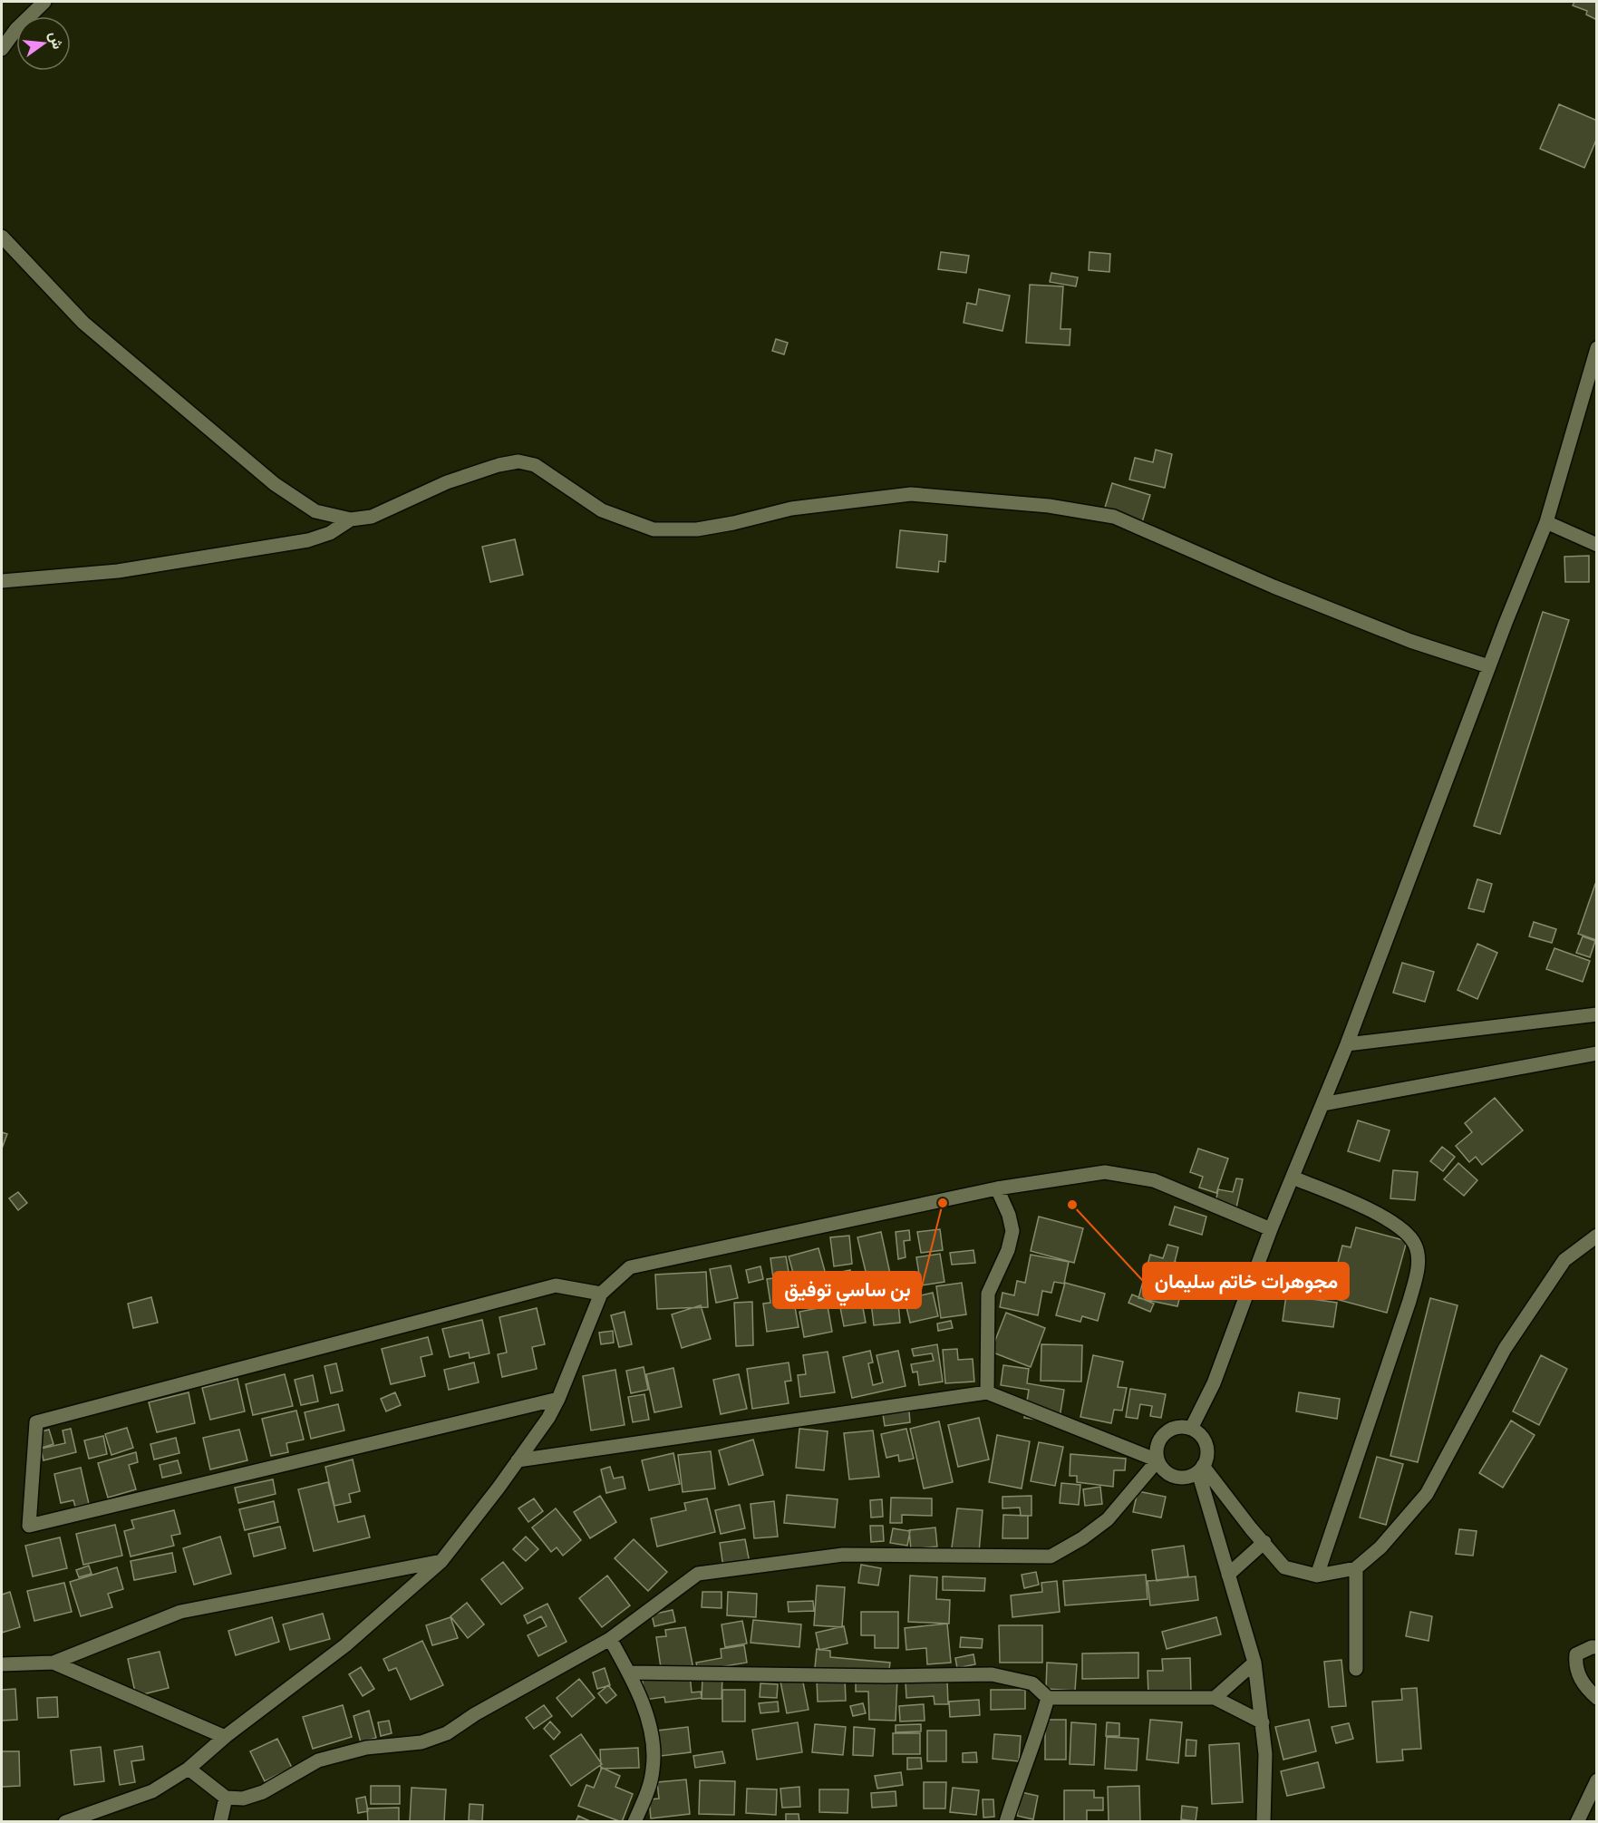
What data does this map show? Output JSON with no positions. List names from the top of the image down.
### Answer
{
  "places": ["بن ساسي توفيق", "مجوهرات خاتم سليمان"],
  "north": "right"
}
